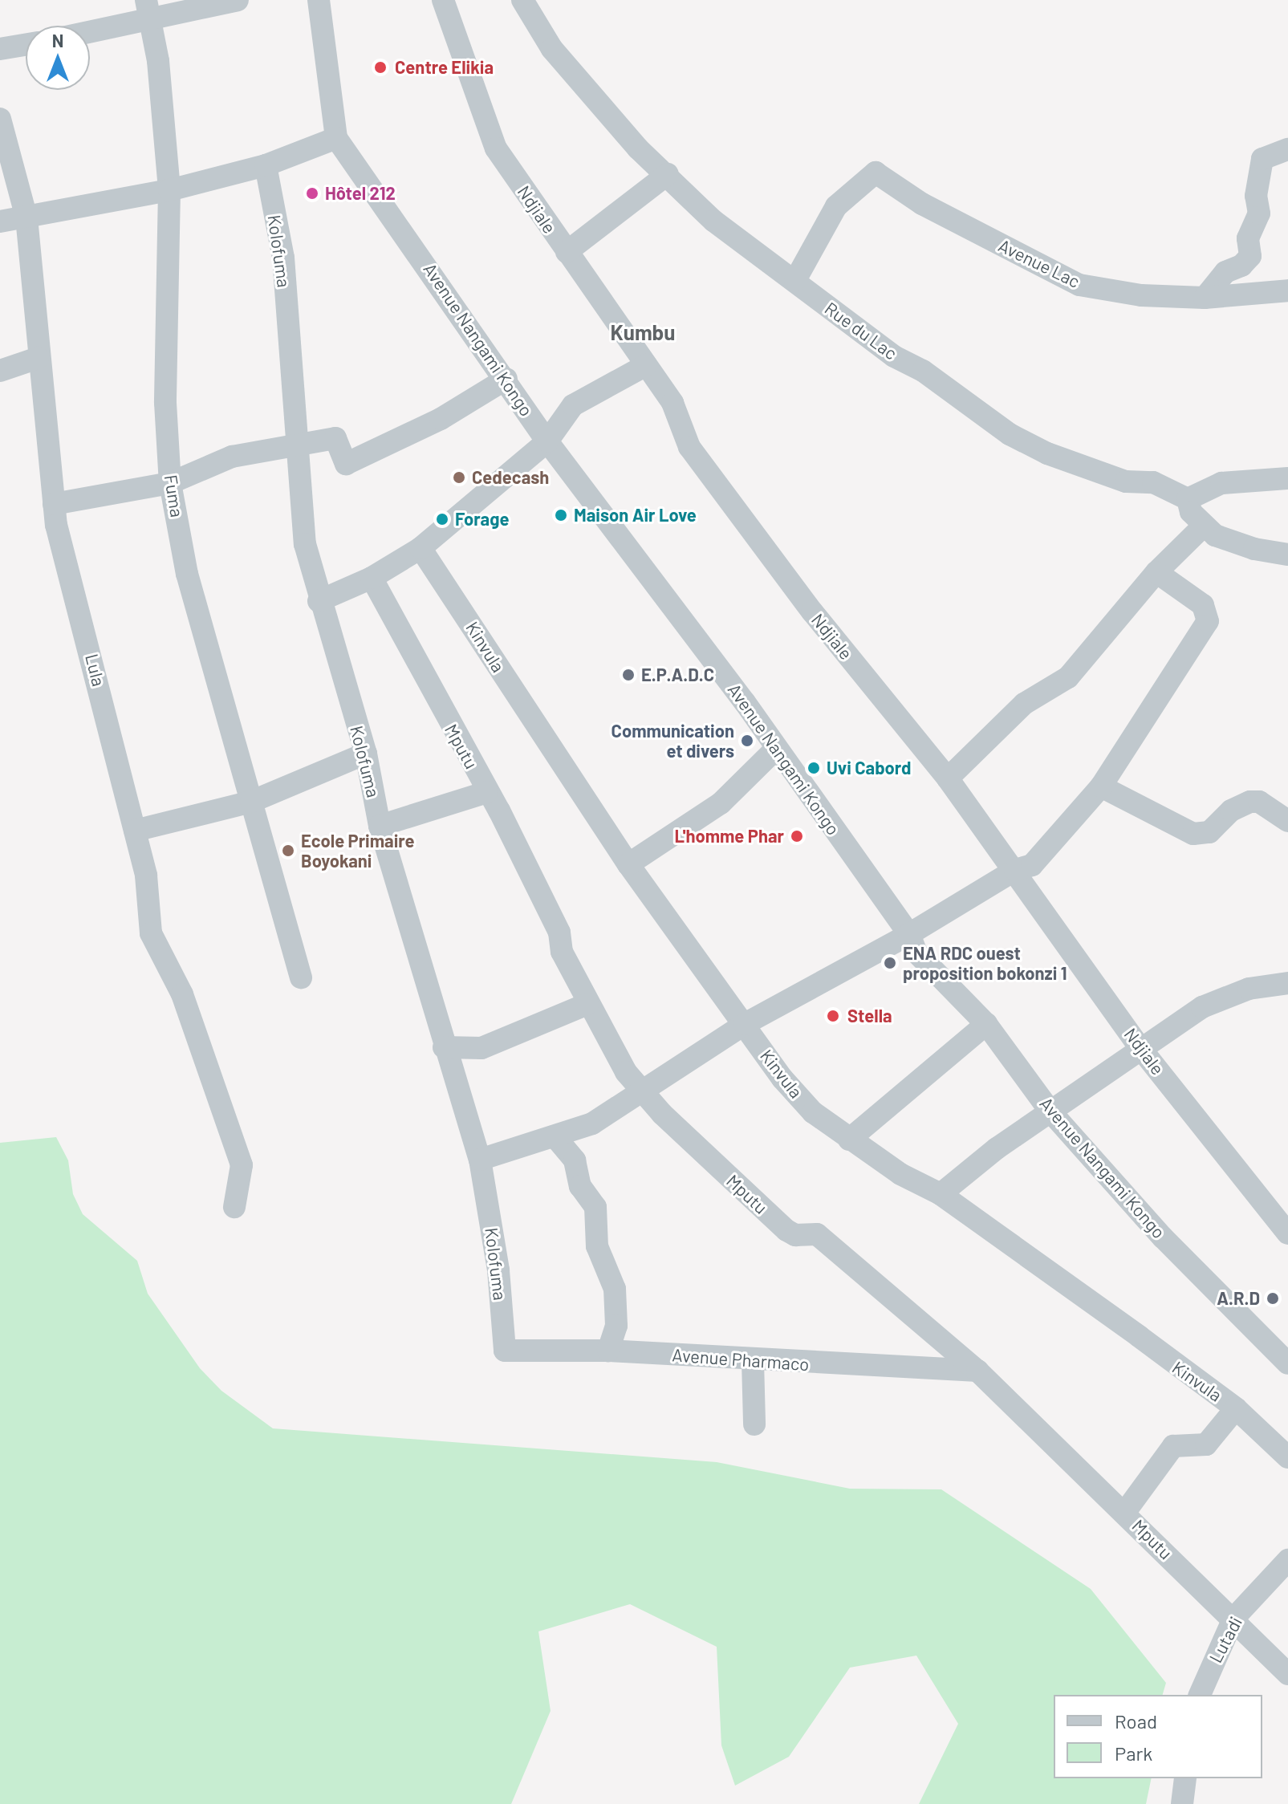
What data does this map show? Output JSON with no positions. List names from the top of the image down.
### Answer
{
  "streets": {
    "street": [
      "Ndjiale",
      "Kolofuma",
      "Avenue Lac",
      "Rue du Lac",
      "Avenue Nangami Kongo",
      "Fuma",
      "Kinvula",
      "Lula",
      "Mputu",
      "Avenue Pharmaco",
      "Lutadi"
    ]
  },
  "crossings": [
    ["Kolofuma", "Avenue Pharmaco"],
    ["Avenue Lac", "Rue du Lac"],
    ["Mputu", "Avenue Pharmaco"],
    ["Mputu", "Lutadi"]
  ],
  "districts": ["Kumbu"],
  "places": [
    "Centre Elikia",
    "Hôtel 212",
    "Cedecash",
    "Maison Air Love",
    "Forage",
    "E.P.A.D.C",
    "Communication et divers",
    "Uvi Cabord",
    "L'homme Phar",
    "Ecole Primaire Boyokani",
    "ENA RDC ouest proposition bokonzi 1",
    "Stella",
    "A.R.D"
  ],
  "legend": ["Road", "Park"],
  "north": "top"
}
